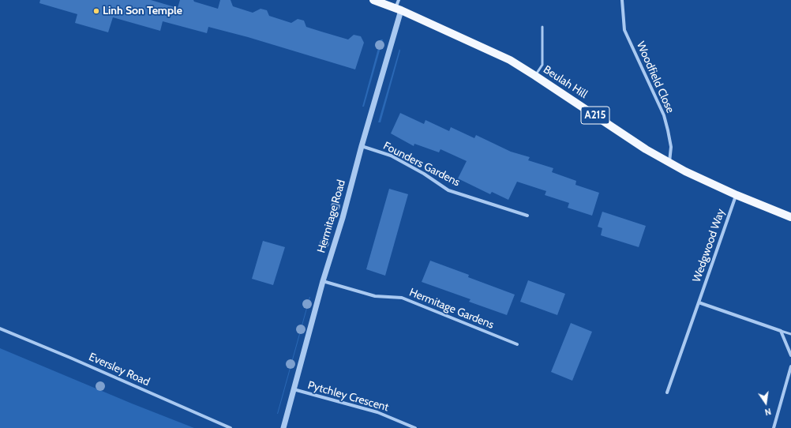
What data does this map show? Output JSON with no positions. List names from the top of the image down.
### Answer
{
  "streets": {
    "main road": ["Beulah Hill", "A215"],
    "street": [
      "Woodfield Close",
      "Founders Gardens",
      "Hermitage Road",
      "Wedgwood Way",
      "Hermitage Gardens",
      "Eversley Road",
      "Pytchley Crescent"
    ]
  },
  "crossings": [
    ["Woodfield Close", "Beulah Hill"],
    ["Beulah Hill", "Hermitage Road"],
    ["Beulah Hill", "Wedgwood Way"],
    ["Founders Gardens", "Hermitage Road"],
    ["Hermitage Road", "Hermitage Gardens"],
    ["Hermitage Road", "Pytchley Crescent"]
  ],
  "places": ["Linh Son Temple"],
  "north": "bottom"
}
